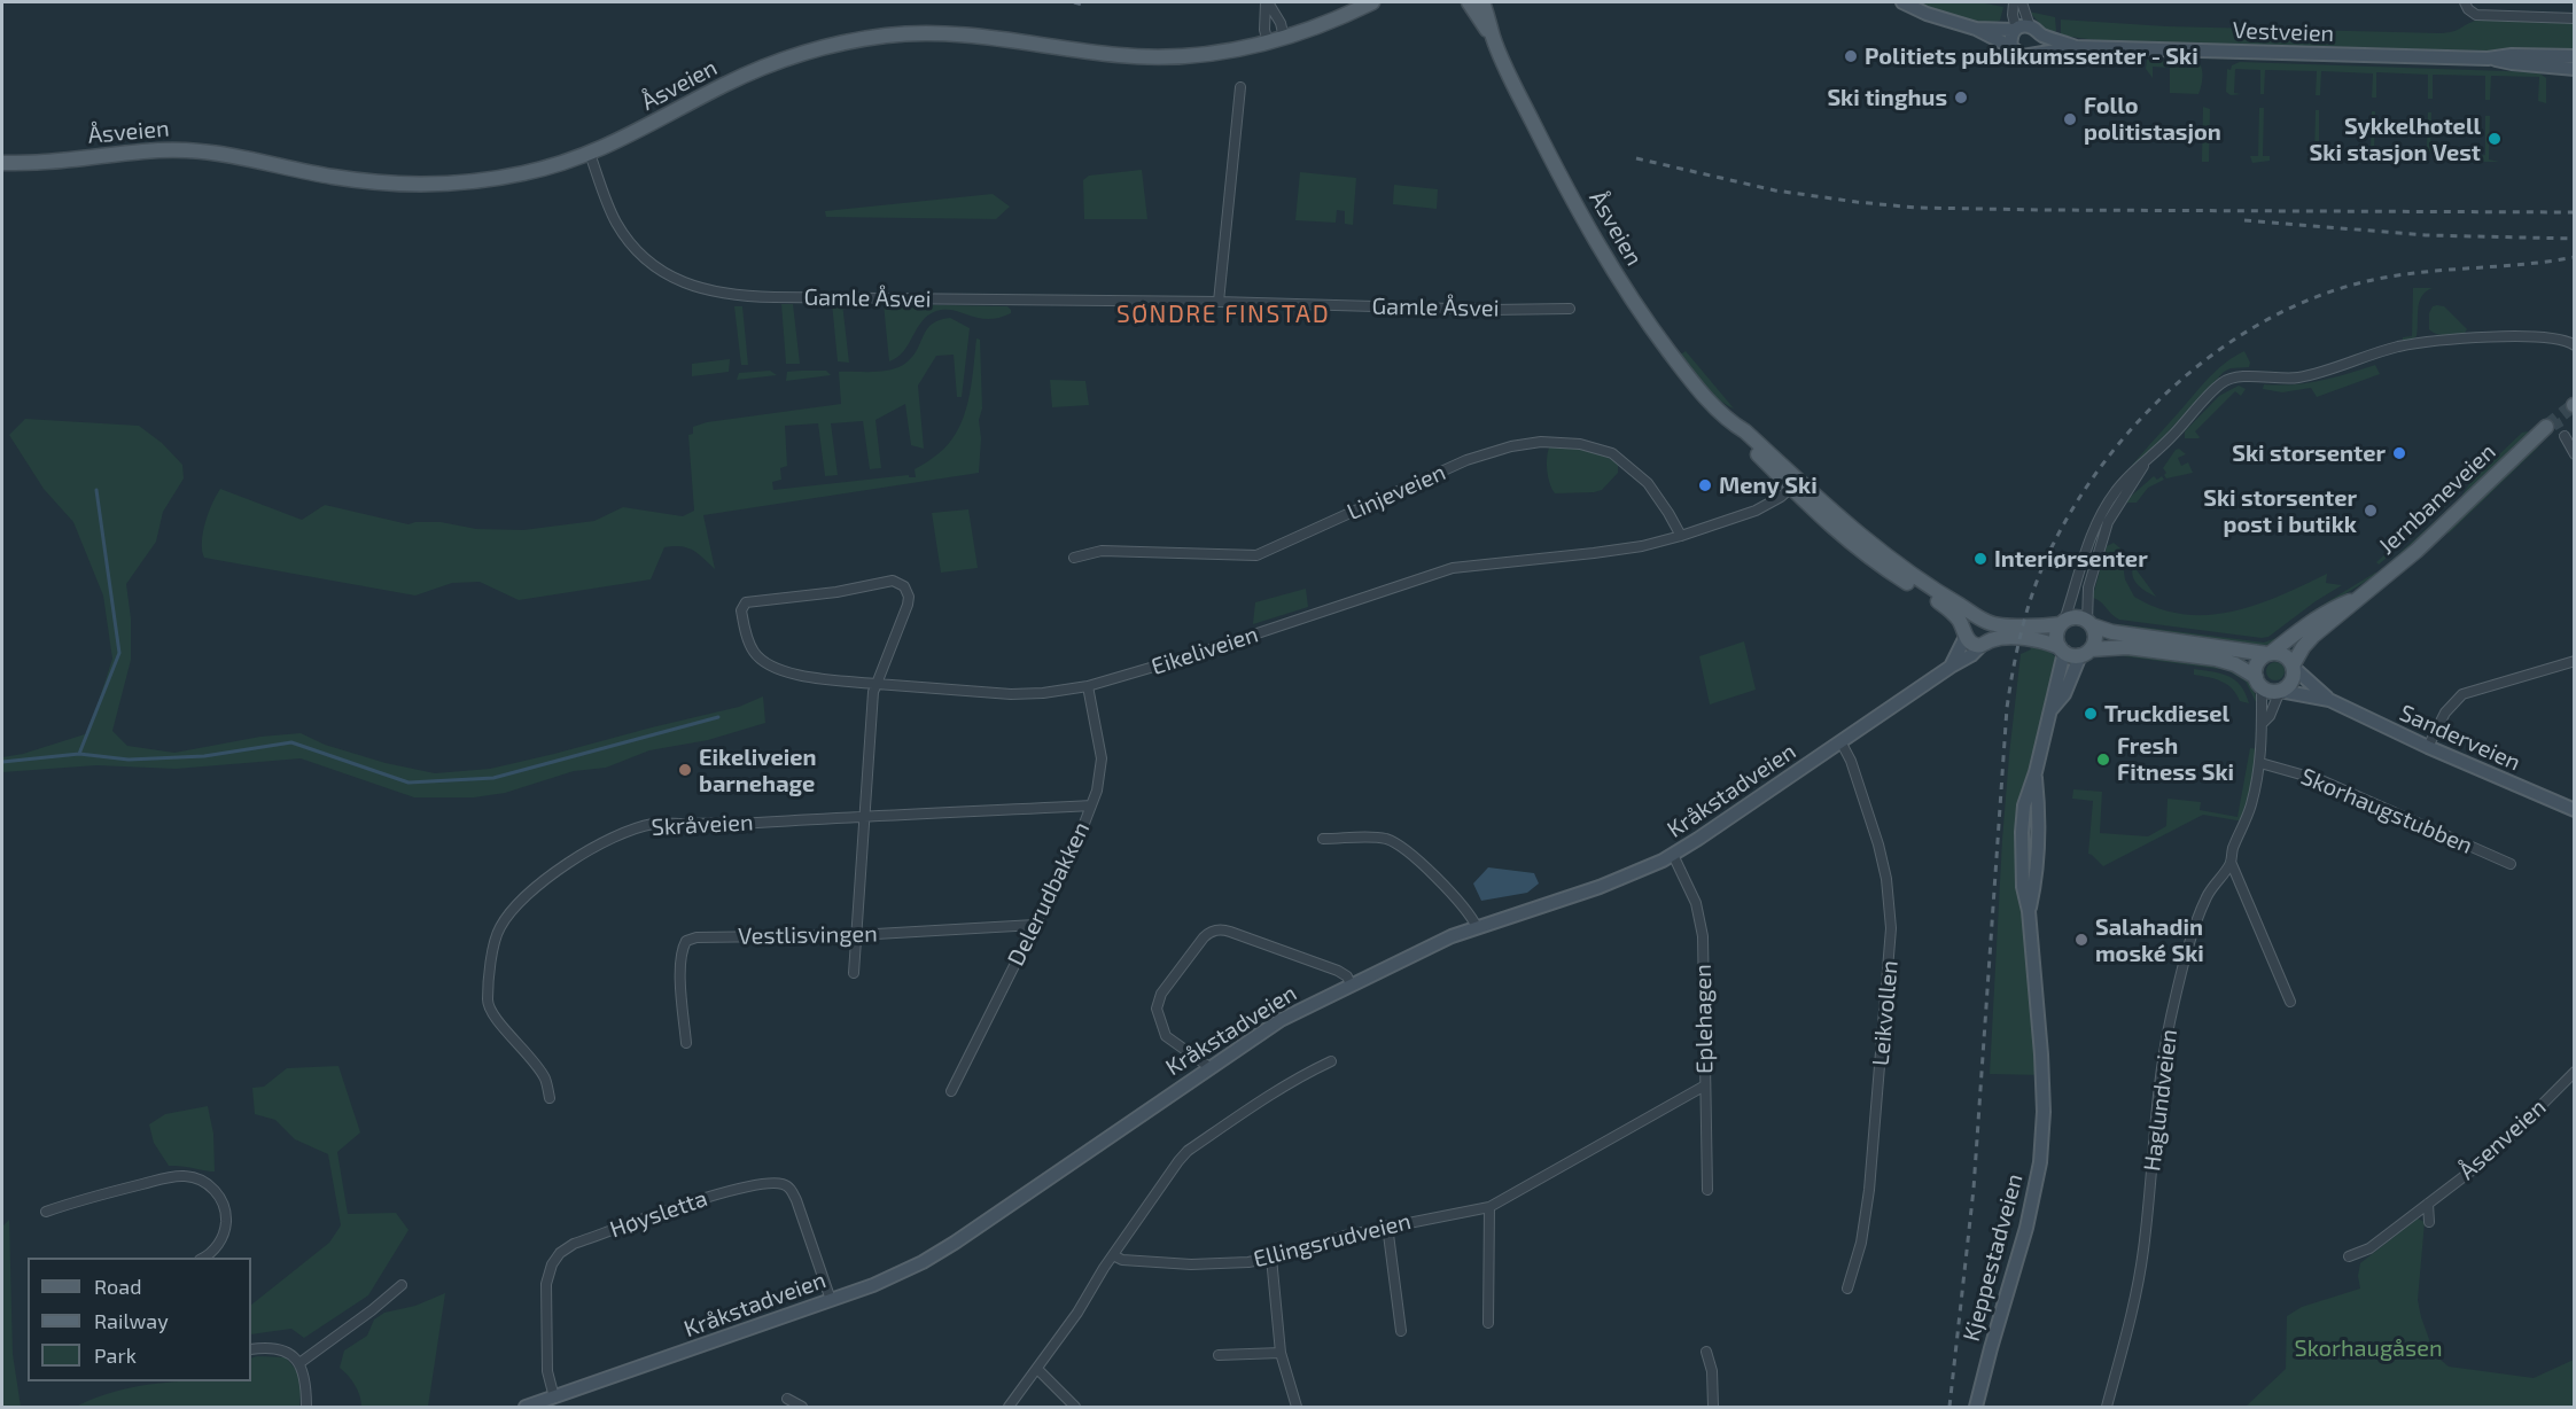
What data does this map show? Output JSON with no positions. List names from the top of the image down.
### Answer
{
  "streets": {
    "main road": [
      "Vestveien",
      "Åsveien",
      "Jernbaneveien",
      "Sanderveien",
      "Kråkstadveien",
      "Kjeppestadveien"
    ],
    "street": [
      "Gamle Åsvei",
      "Linjeveien",
      "Eikeliveien",
      "Skorhaugstubben",
      "Skråveien",
      "Delerudbakken",
      "Vestlisvingen",
      "Leikvollen",
      "Eplehagen",
      "Haglundveien",
      "Åsenveien",
      "Høysletta",
      "Ellingsrudveien"
    ]
  },
  "crossings": [
    ["Åsveien", "Gamle Åsvei"],
    ["Åsveien", "Eikeliveien"],
    ["Åsveien", "Kråkstadveien"],
    ["Linjeveien", "Eikeliveien"],
    ["Jernbaneveien", "Sanderveien"],
    ["Jernbaneveien", "Haglundveien"],
    ["Eikeliveien", "Delerudbakken"],
    ["Sanderveien", "Haglundveien"],
    ["Kråkstadveien", "Leikvollen"],
    ["Kråkstadveien", "Eplehagen"],
    ["Kråkstadveien", "Høysletta"],
    ["Skorhaugstubben", "Haglundveien"],
    ["Skråveien", "Delerudbakken"],
    ["Delerudbakken", "Vestlisvingen"],
    ["Eplehagen", "Ellingsrudveien"]
  ],
  "districts": ["SØNDRE FINSTAD"],
  "parks": ["Skorhaugåsen"],
  "places": [
    "Politiets publikumssenter - Ski",
    "Ski tinghus",
    "Follo politistasjon",
    "Sykkelhotell Ski stasjon Vest",
    "Ski storsenter",
    "Meny Ski",
    "Ski storsenter post i butikk",
    "Interiørsenter",
    "Truckdiesel",
    "Fresh Fitness Ski",
    "Eikeliveien barnehage",
    "Salahadin moské Ski"
  ],
  "legend": ["Road", "Railway", "Park"]
}
